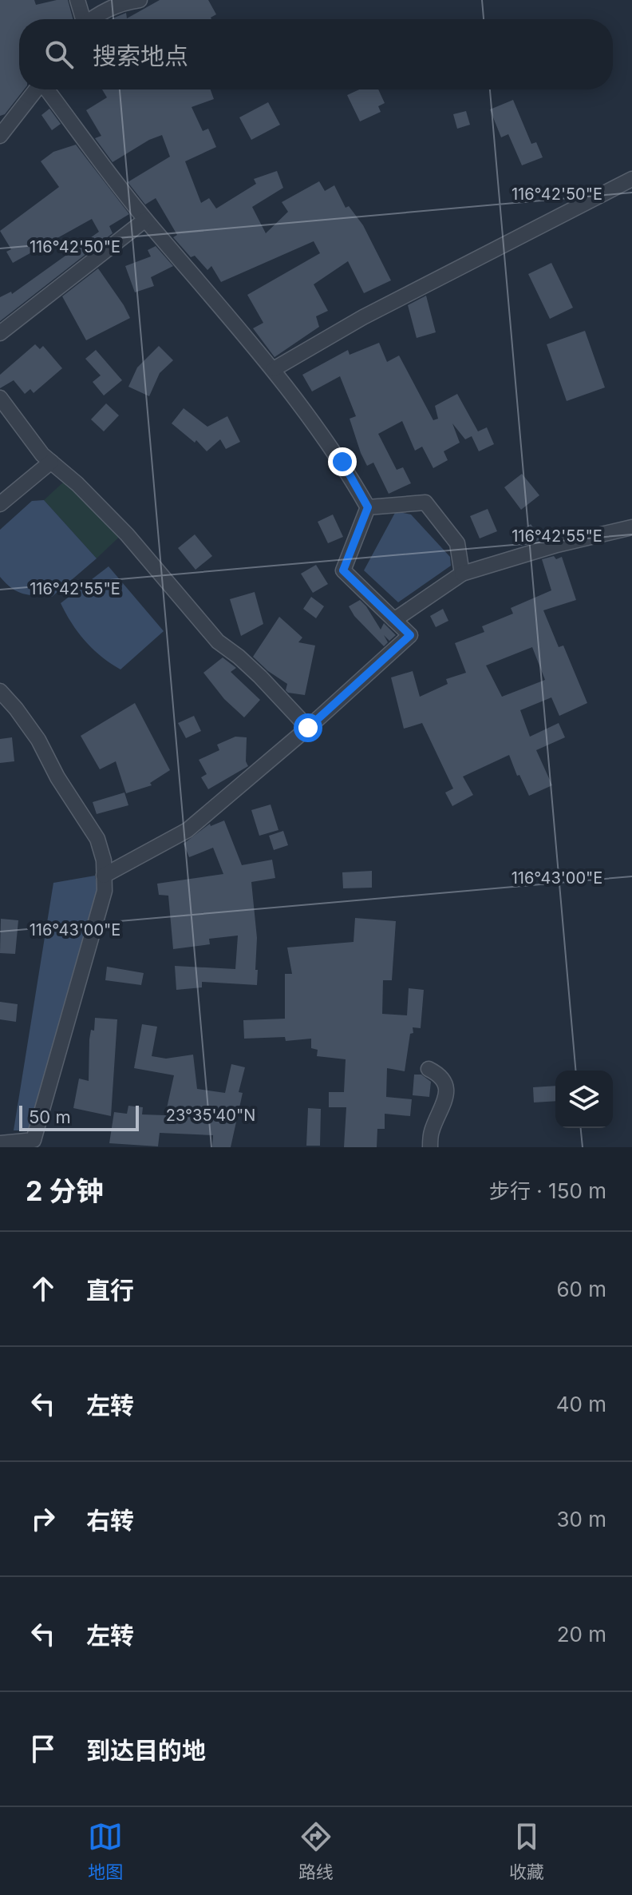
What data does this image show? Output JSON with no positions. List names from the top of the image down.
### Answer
{
  "scale_bar": "50 m",
  "page": {
    "search": "搜索地点",
    "scale": "50 m",
    "heading": ["2 分钟", "步行 · 150 m"],
    "list": [
      ["直行", "60 m"],
      ["左转", "40 m"],
      ["右转", "30 m"],
      ["左转", "20 m"],
      "到达目的地"
    ],
    "nav": ["地图", "路线", "收藏"]
  },
  "coordinates": [
    "116°42'50\"E",
    "116°42'55\"E",
    "116°43'00\"E",
    "23°35'40\"N"
  ]
}
